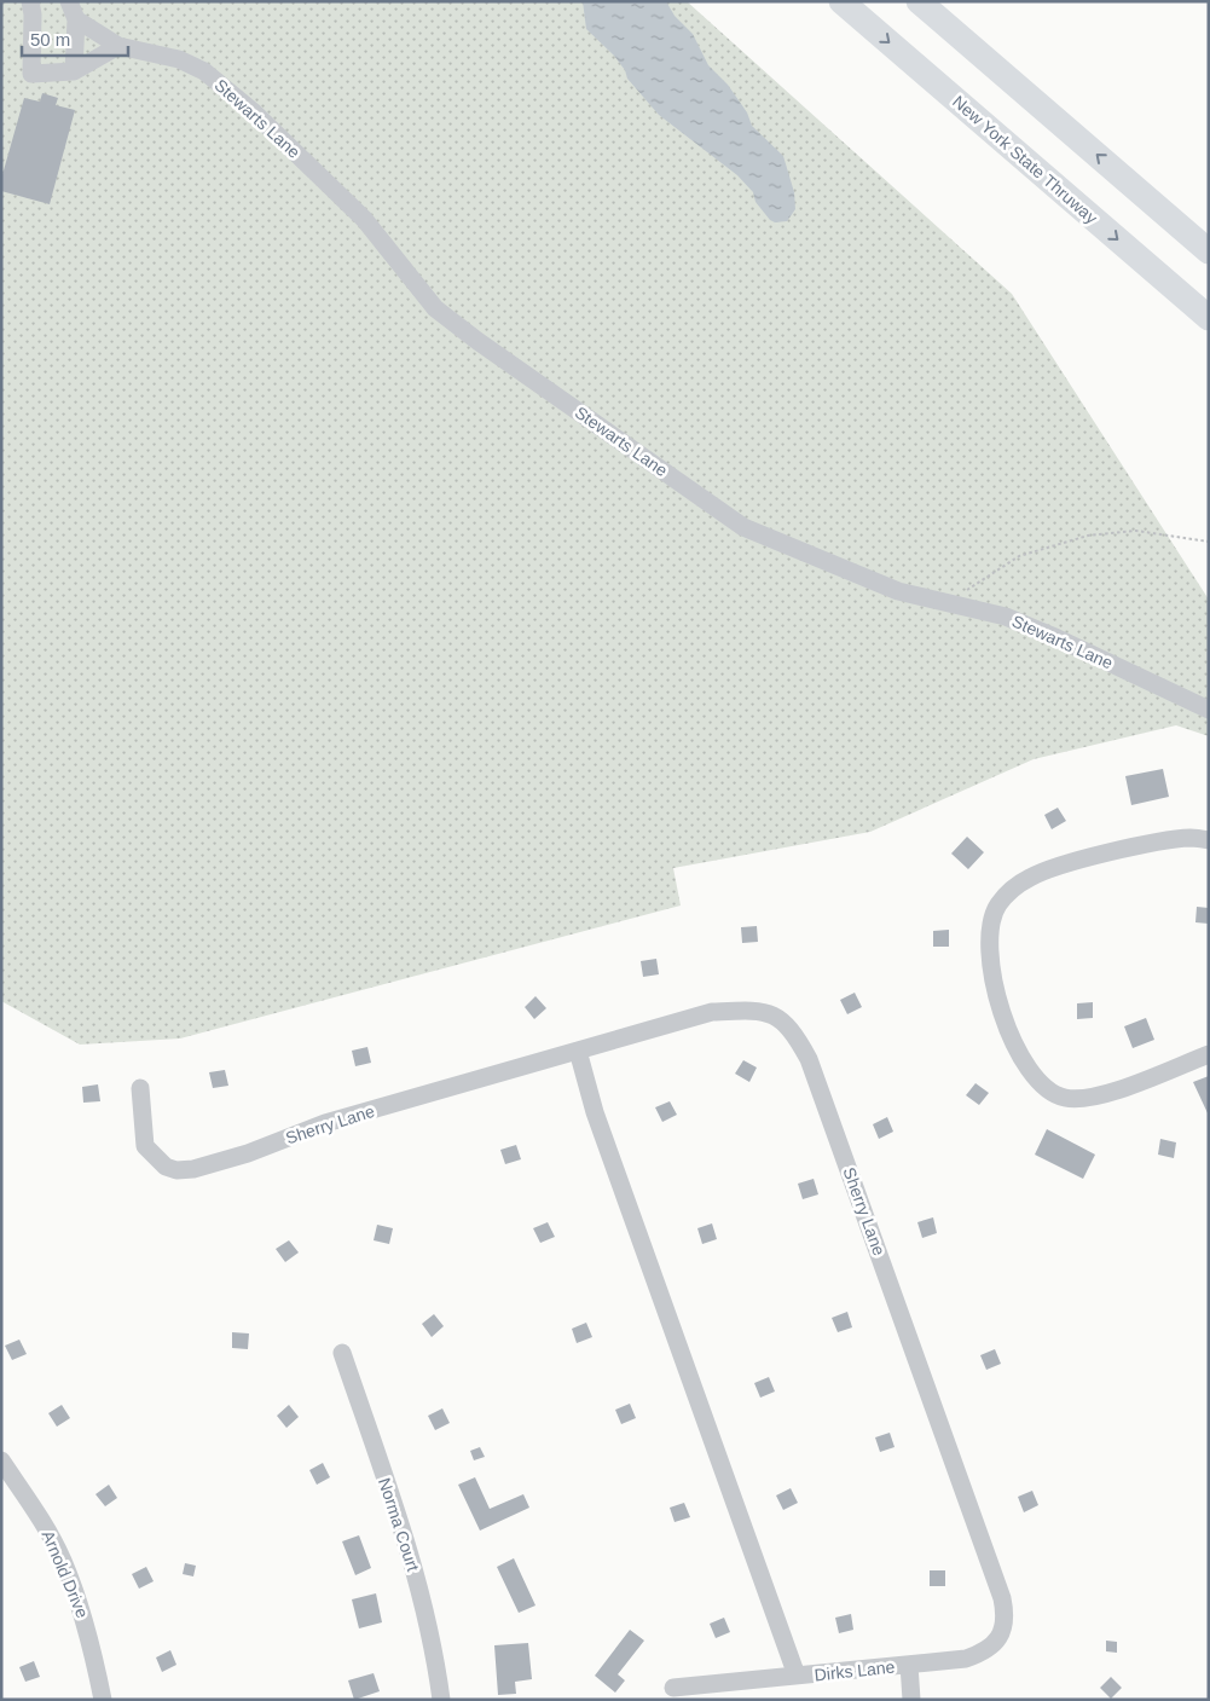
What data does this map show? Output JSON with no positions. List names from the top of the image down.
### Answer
{
  "streets": {
    "highway": ["New York State Thruway"],
    "street": [
      "Stewarts Lane",
      "Sherry Lane",
      "Norma Court",
      "Arnold Drive",
      "Dirks Lane"
    ]
  },
  "crossings": [
    ["Sherry Lane", "Dirks Lane"]
  ],
  "scale_bar": "50 m"
}
